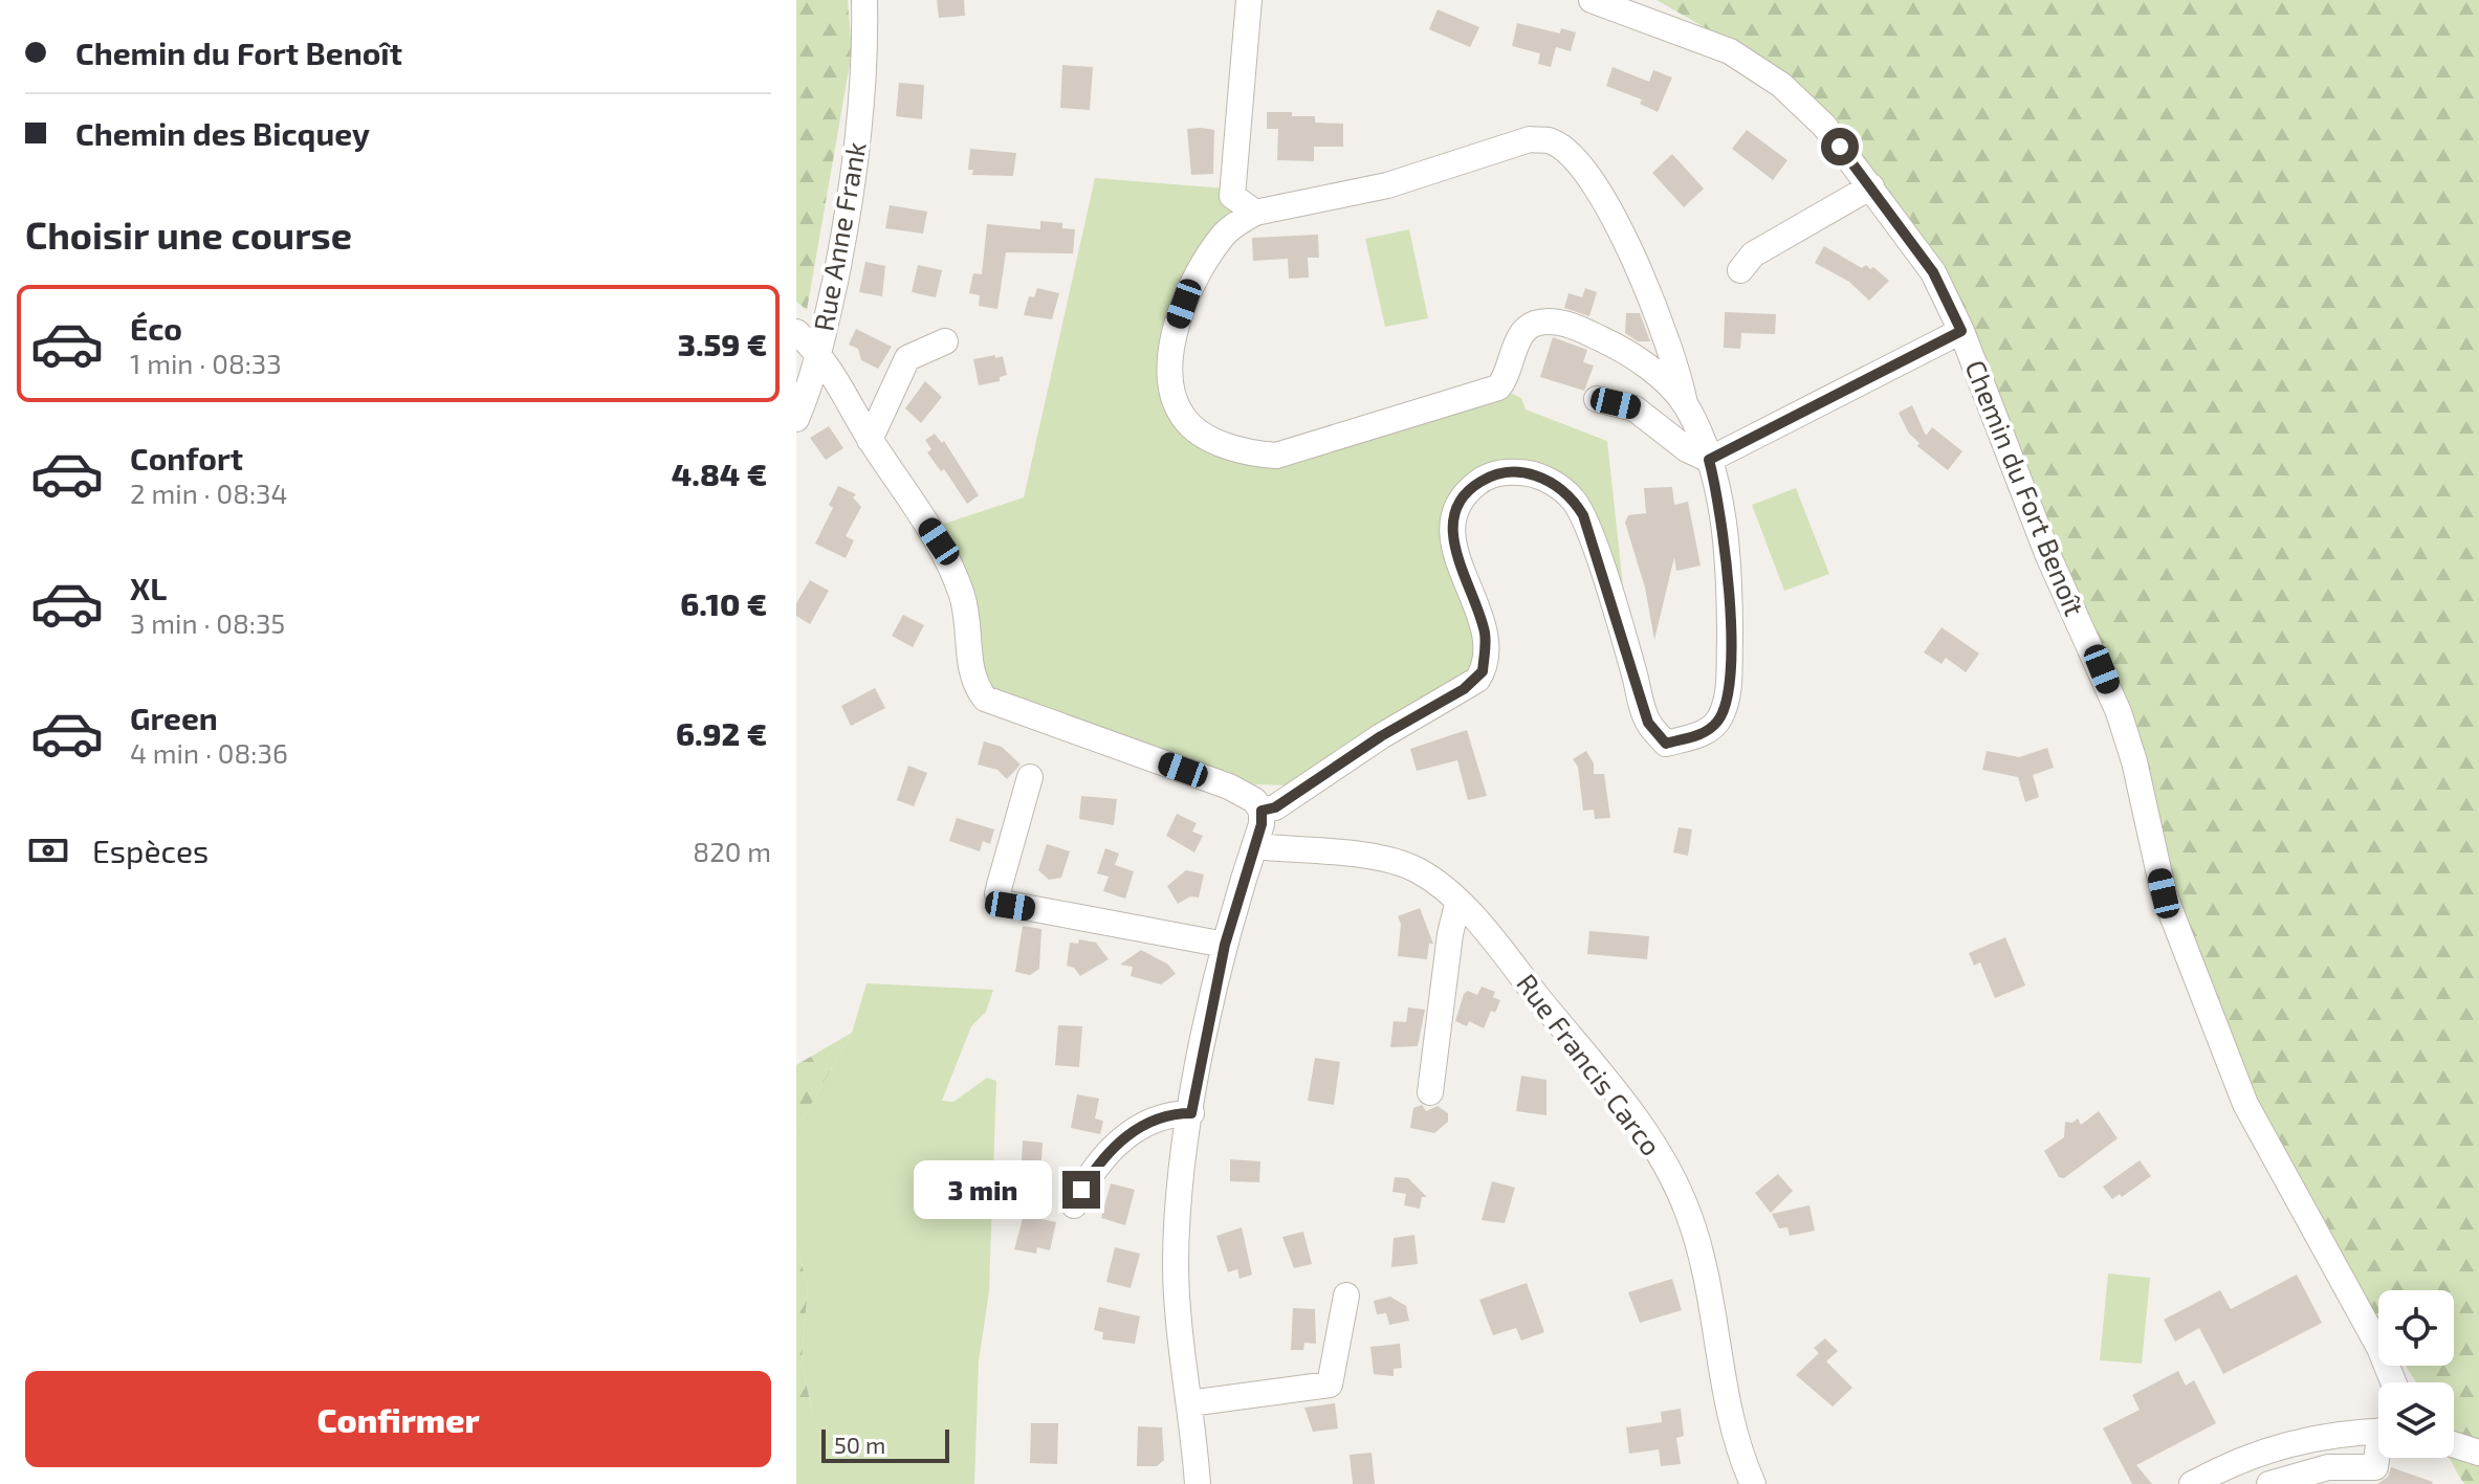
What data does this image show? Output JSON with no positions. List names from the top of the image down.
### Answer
{
  "streets": {
    "street": ["Rue Anne Frank", "Chemin du Fort Benoît", "Rue Francis Carco"]
  },
  "scale_bar": "50 m",
  "page": {
    "banner": ["Chemin du Fort Benoît", "Chemin des Bicquey"],
    "heading": "Choisir une course",
    "list": [
      {
        "name": "Éco",
        "note": "1 min · 08:33",
        "value": "3.59 €"
      },
      {
        "name": "Confort",
        "note": "2 min · 08:34",
        "value": "4.84 €"
      },
      {
        "name": "XL",
        "note": "3 min · 08:35",
        "value": "6.10 €"
      },
      {
        "name": "Green",
        "note": "4 min · 08:36",
        "value": "6.92 €"
      }
    ],
    "pay": ["Espèces", "820 m"],
    "bubble": "3 min",
    "buttons": "Confirmer",
    "scale": "50 m"
  }
}
